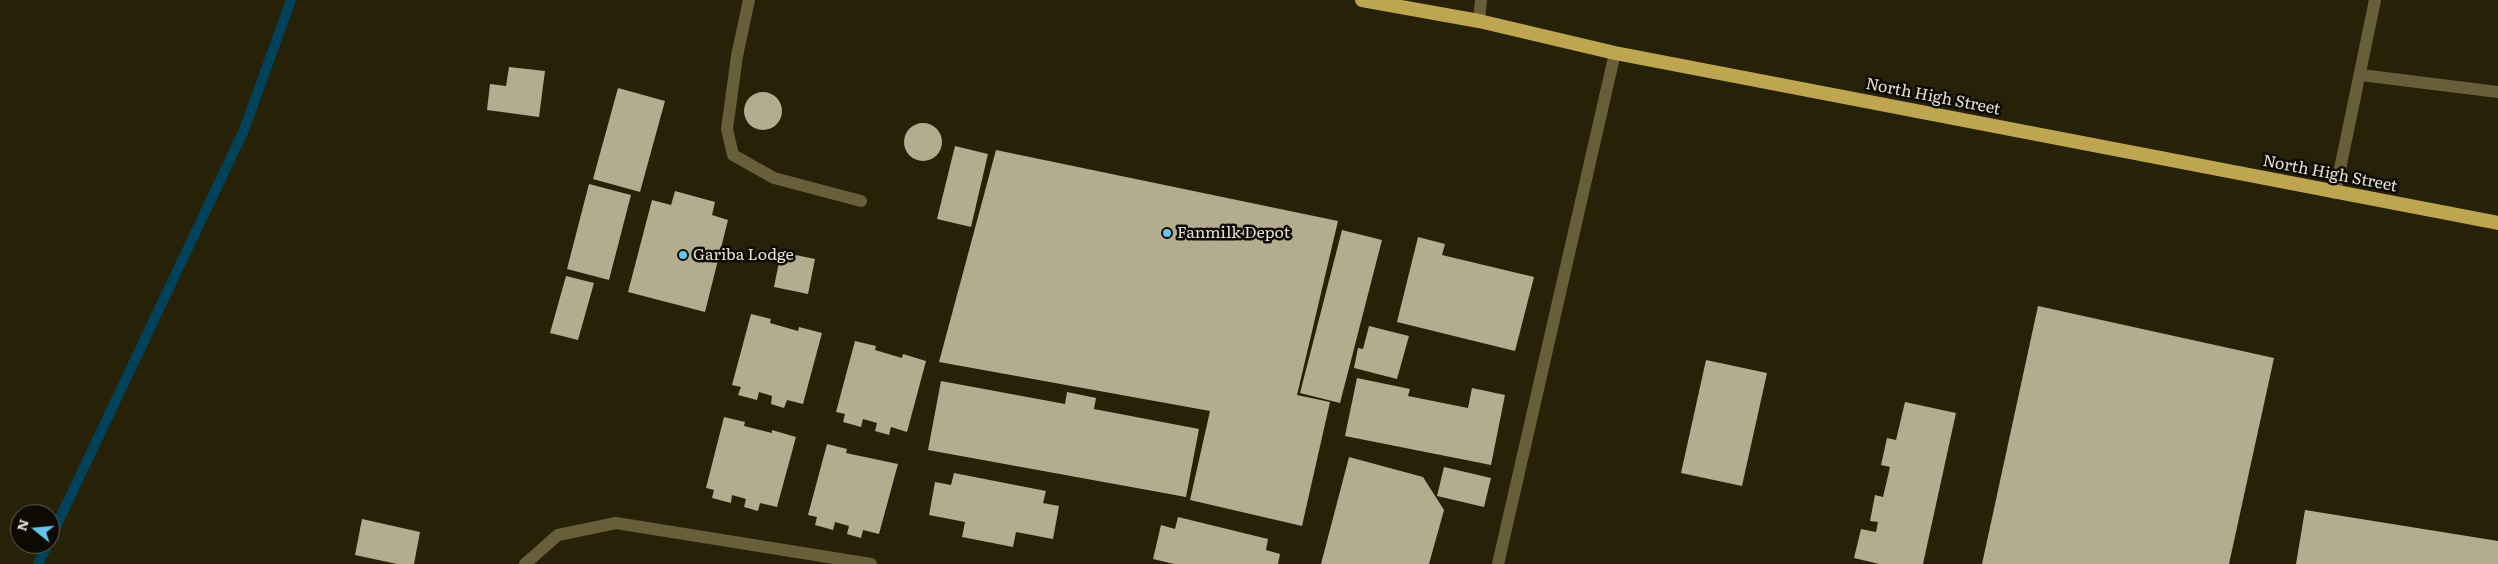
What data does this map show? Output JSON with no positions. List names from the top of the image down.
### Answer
{
  "streets": {
    "highway": ["North High Street"]
  },
  "places": ["Fanmilk Depot", "Gariba Lodge"],
  "north": "left"
}
